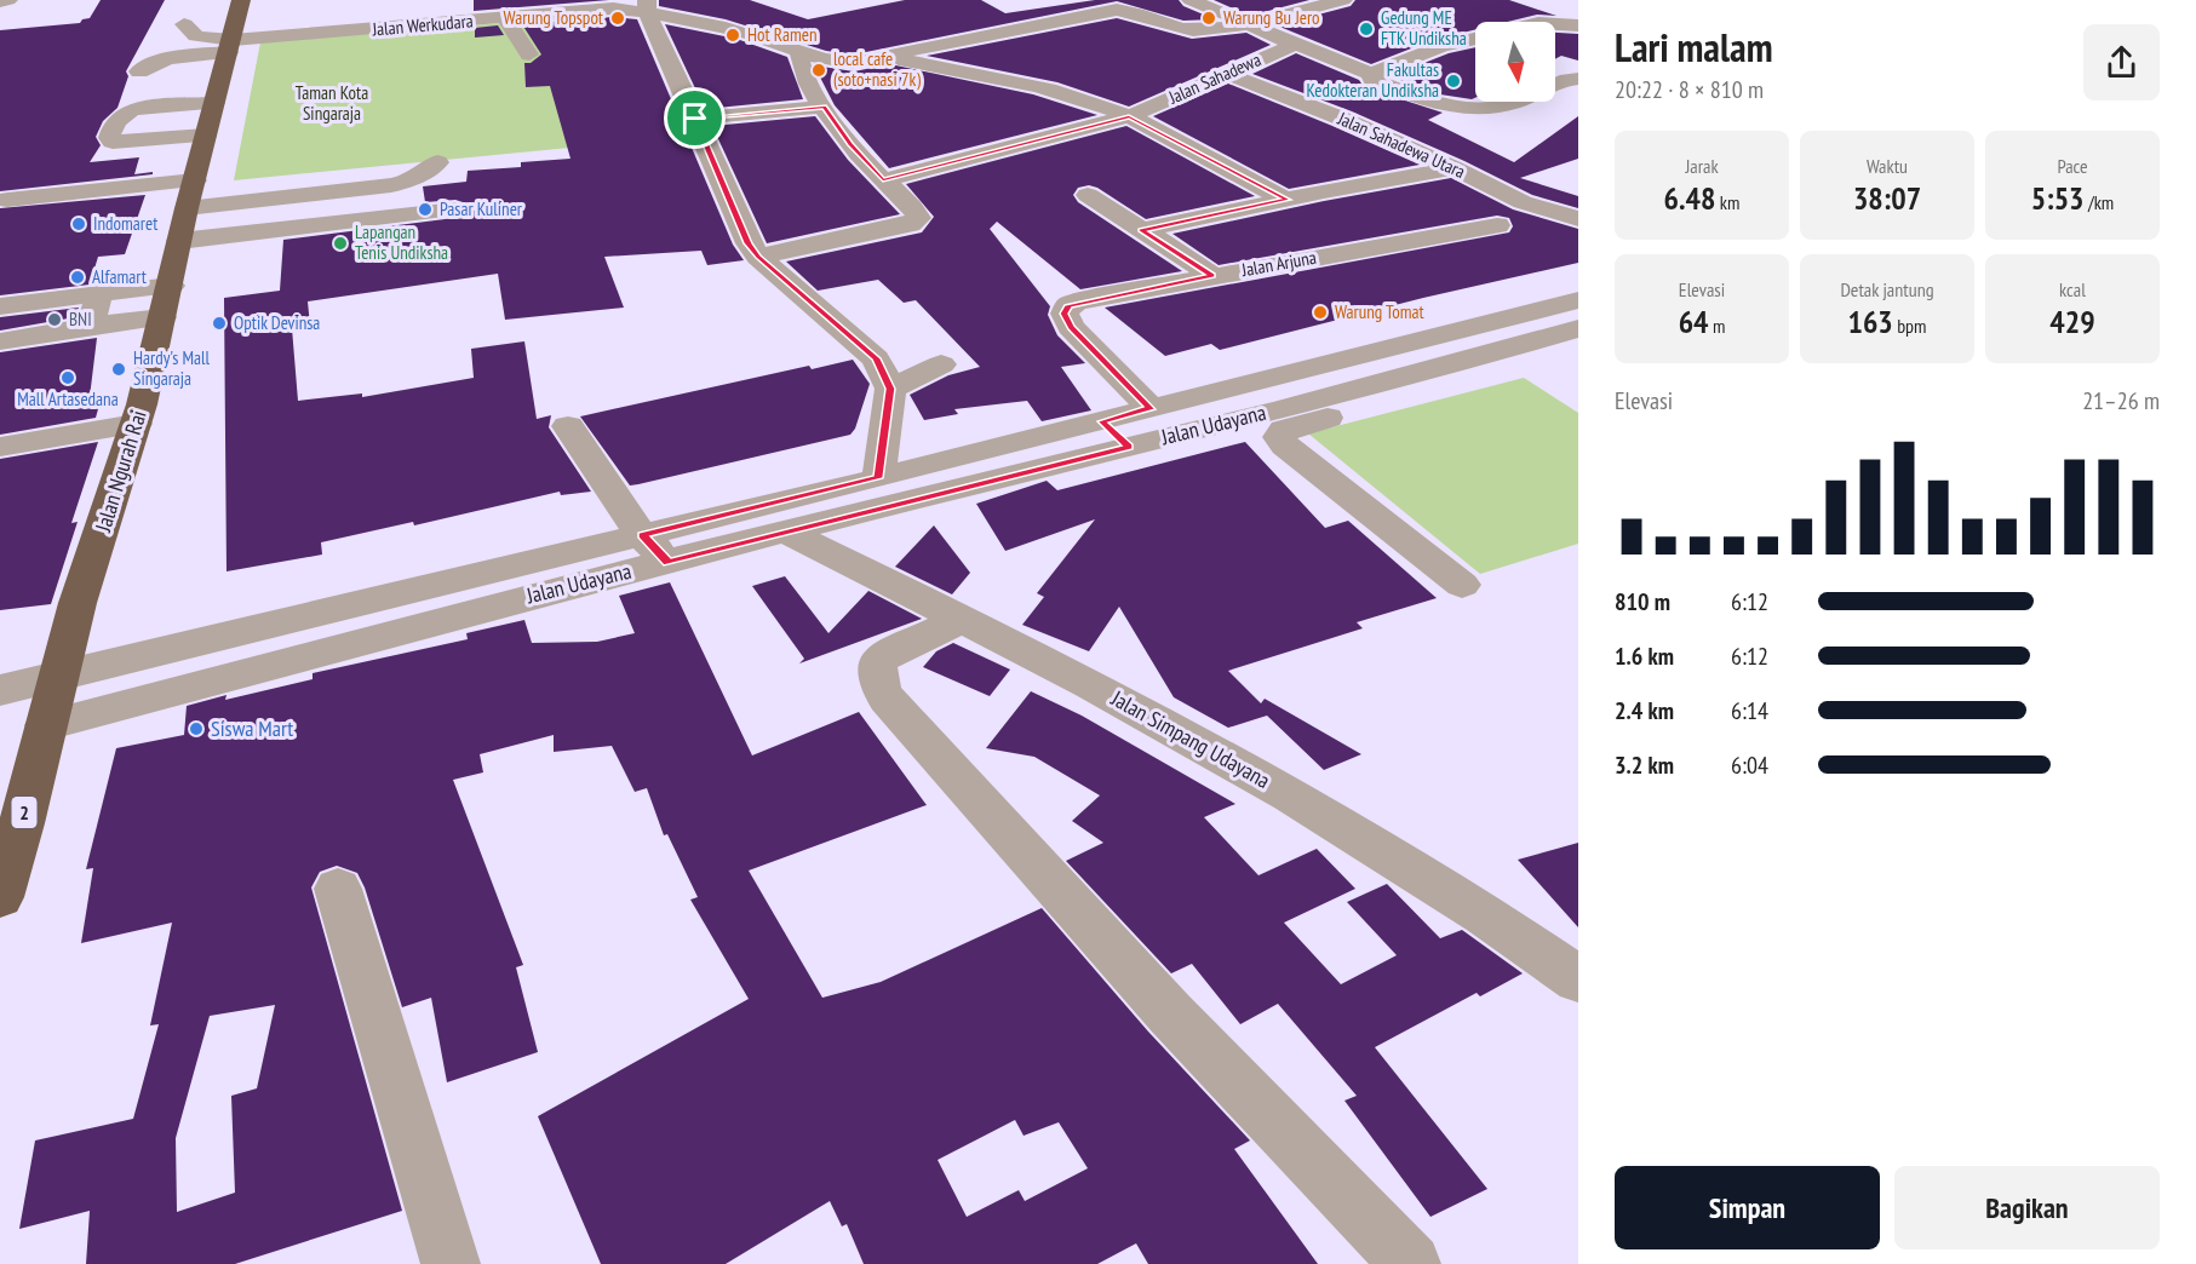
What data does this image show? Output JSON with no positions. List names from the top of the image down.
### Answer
{
  "streets": {
    "highway": ["Jalan Ngurah Rai", "2"],
    "street": [
      "Jalan Werkudara",
      "Jalan Sahadewa",
      "Jalan Sahadewa Utara",
      "Jalan Arjuna",
      "Jalan Udayana",
      "Jalan Simpang Udayana"
    ]
  },
  "crossings": [
    ["Jalan Werkudara", "Jalan Ngurah Rai"],
    ["Jalan Sahadewa", "Jalan Sahadewa Utara"],
    ["Jalan Arjuna", "Jalan Udayana"],
    ["Jalan Udayana", "Jalan Ngurah Rai"],
    ["Jalan Udayana", "Jalan Simpang Udayana"]
  ],
  "parks": ["Taman Kota Singaraja"],
  "places": [
    "Warung Topspot",
    "Warung Bu Jero",
    "Gedung ME FTK Undiksha",
    "Hot Ramen",
    "local cafe (soto+nasi 7k)",
    "Fakultas Kedokteran Undiksha",
    "Pasar Kuliner",
    "Indomaret",
    "Lapangan Tenis Undiksha",
    "Alfamart",
    "Warung Tomat",
    "BNI",
    "Optik Devinsa",
    "Hardy's Mall Singaraja",
    "Mall Artasedana",
    "Siswa Mart"
  ],
  "north": "bottom",
  "page": {
    "heading": ["Lari malam", "20:22 · 8 × 810 m"],
    "stats": [
      ["Jarak", "6.48 km"],
      ["Waktu", "38:07"],
      ["Pace", "5:53 /km"],
      ["Elevasi", "64 m"],
      ["Detak jantung", "163 bpm"],
      ["kcal", "429"]
    ],
    "chart": ["Elevasi", "21–26 m"],
    "list": [
      {
        "name": "810 m",
        "note": "6:12"
      },
      {
        "name": "1.6 km",
        "note": "6:12"
      },
      {
        "name": "2.4 km",
        "note": "6:14"
      },
      {
        "name": "3.2 km",
        "note": "6:04"
      }
    ],
    "buttons": ["Simpan", "Bagikan"]
  }
}
